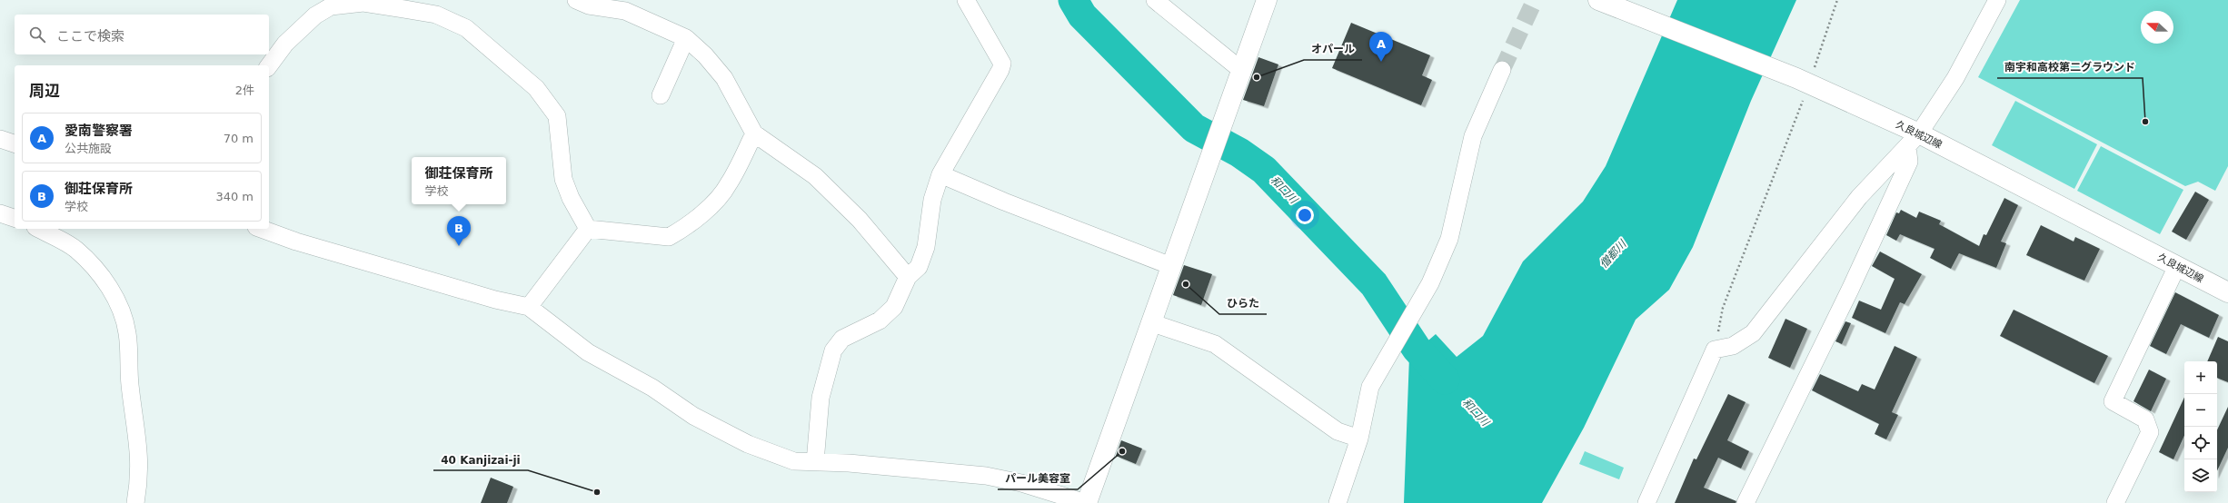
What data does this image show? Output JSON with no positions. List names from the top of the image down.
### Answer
{
  "streets": {
    "main road": ["久良城辺線"]
  },
  "water": ["和口川", "僧都川"],
  "places": [
    "オパール",
    "南宇和高校第二グラウンド",
    "ひらた",
    "パール美容室",
    "40 Kanjizai-ji"
  ],
  "north": "left",
  "page": {
    "search": "ここで検索",
    "pins": ["A", "B"],
    "heading": ["周辺", "2件"],
    "list": [
      {
        "mark": "A",
        "name": "愛南警察署",
        "note": "公共施設",
        "value": "70 m"
      },
      {
        "mark": "B",
        "name": "御荘保育所",
        "note": "学校",
        "value": "340 m"
      }
    ],
    "popup": ["御荘保育所", "学校"],
    "map_buttons": ["+", "−"]
  }
}
